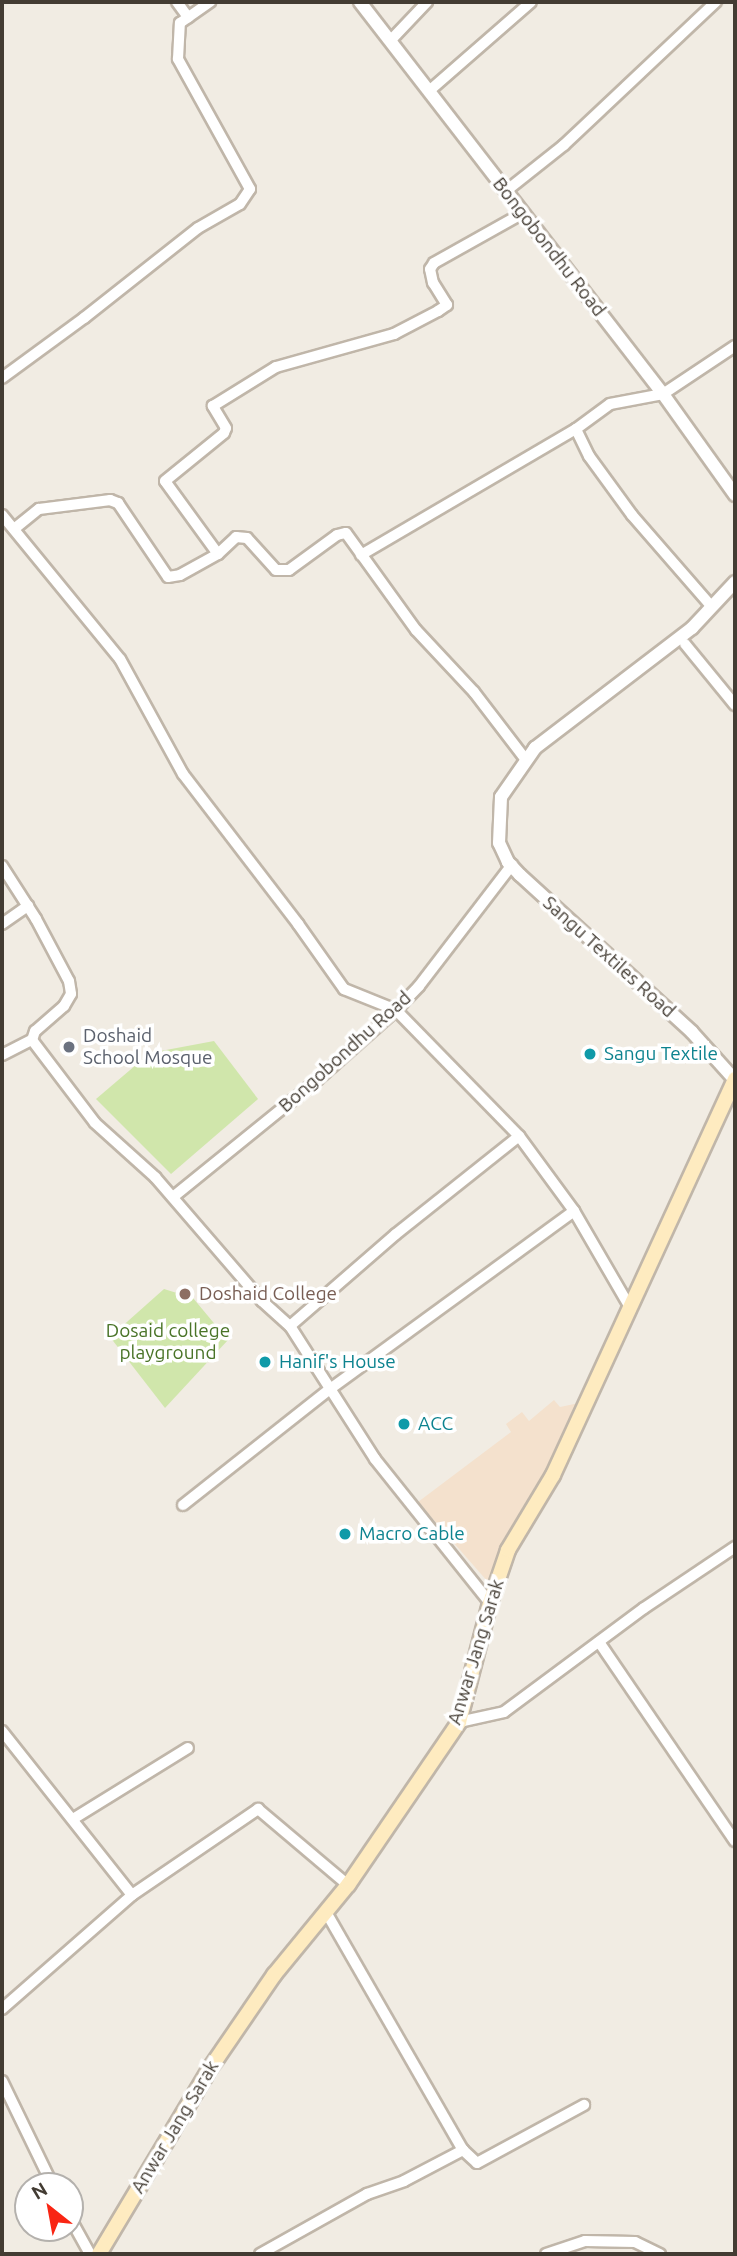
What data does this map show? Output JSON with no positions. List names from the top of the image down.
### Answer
{
  "streets": {
    "main road": ["Anwar Jang Sarak"],
    "street": ["Bongobondhu Road", "Sangu Textiles Road"]
  },
  "crossings": [
    ["Bongobondhu Road", "Sangu Textiles Road"],
    ["Sangu Textiles Road", "Anwar Jang Sarak"]
  ],
  "parks": ["Dosaid college playground"],
  "places": [
    "Doshaid School Mosque",
    "Sangu Textile",
    "Doshaid College",
    "Hanif's House",
    "ACC",
    "Macro Cable"
  ],
  "north": "top left"
}
